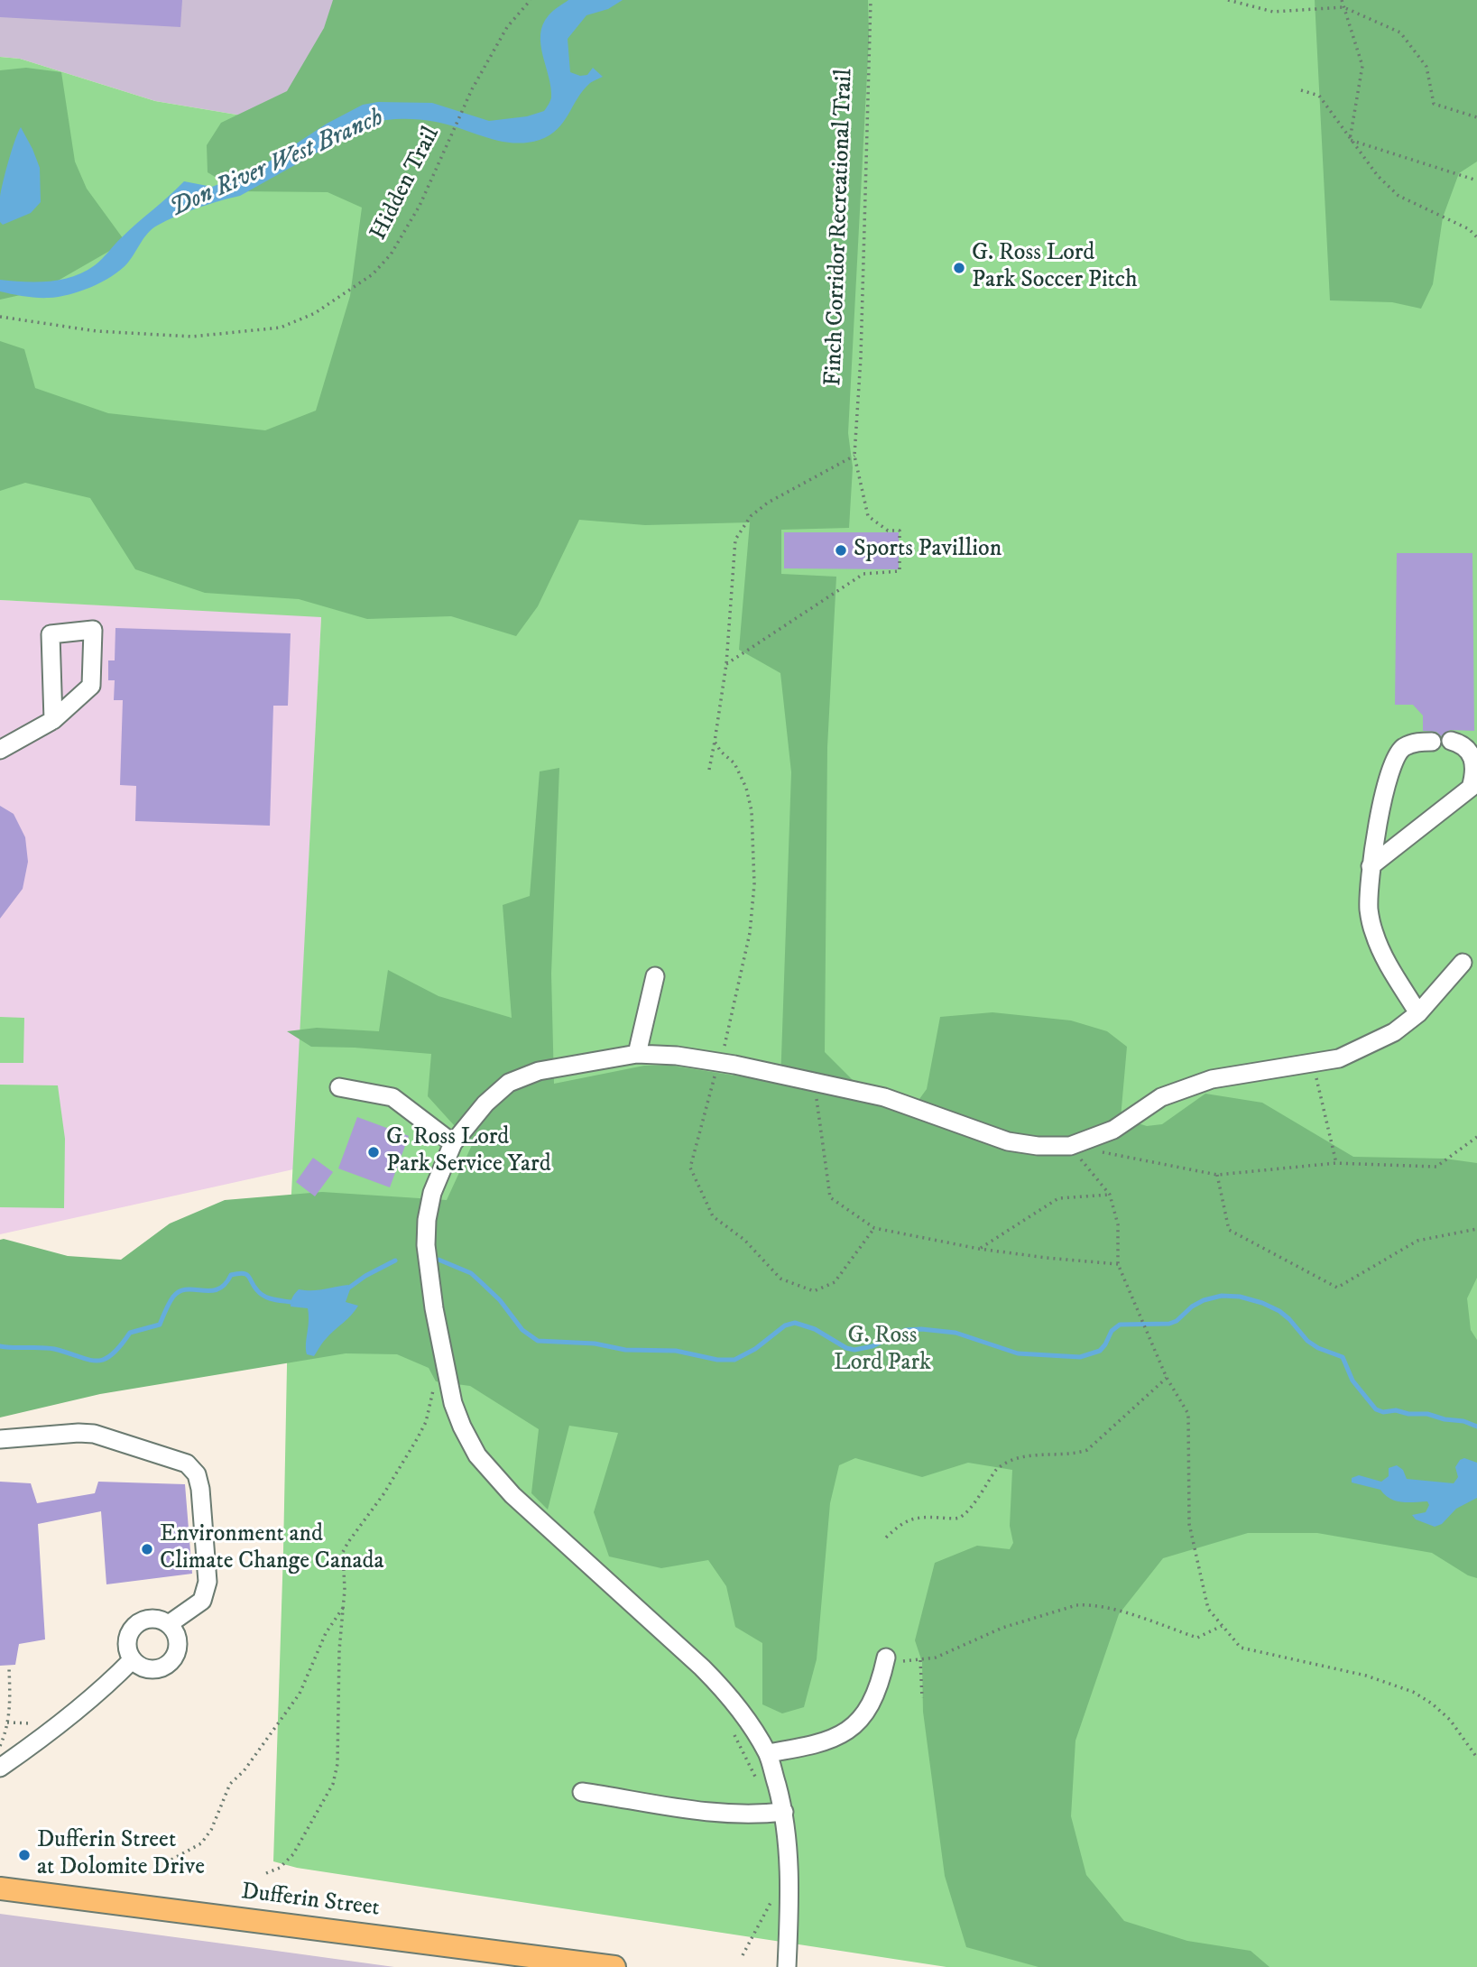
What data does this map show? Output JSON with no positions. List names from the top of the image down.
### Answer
{
  "streets": {
    "main road": ["Dufferin Street"],
    "path": ["Hidden Trail", "Finch Corridor Recreational Trail"]
  },
  "water": ["Don River West Branch"],
  "parks": ["G. Ross Lord Park"],
  "places": [
    "G. Ross Lord Park Soccer Pitch",
    "Sports Pavillion",
    "G. Ross Lord Park Service Yard",
    "Environment and Climate Change Canada",
    "Dufferin Street at Dolomite Drive"
  ]
}
